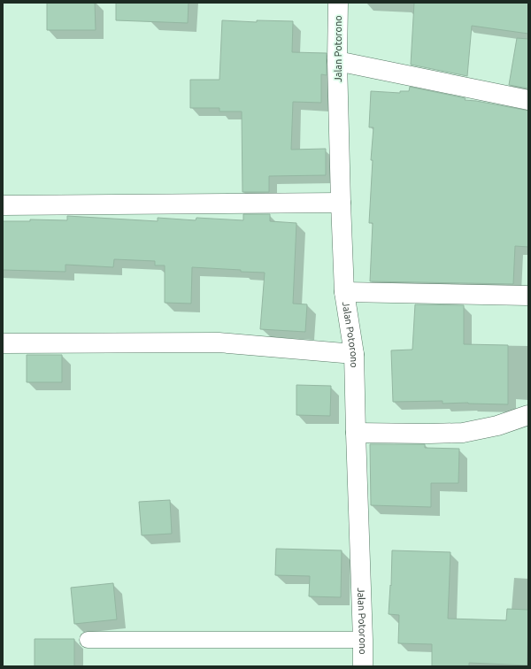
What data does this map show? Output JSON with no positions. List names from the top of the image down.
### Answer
{
  "streets": {
    "street": ["Jalan Potorono"]
  }
}
